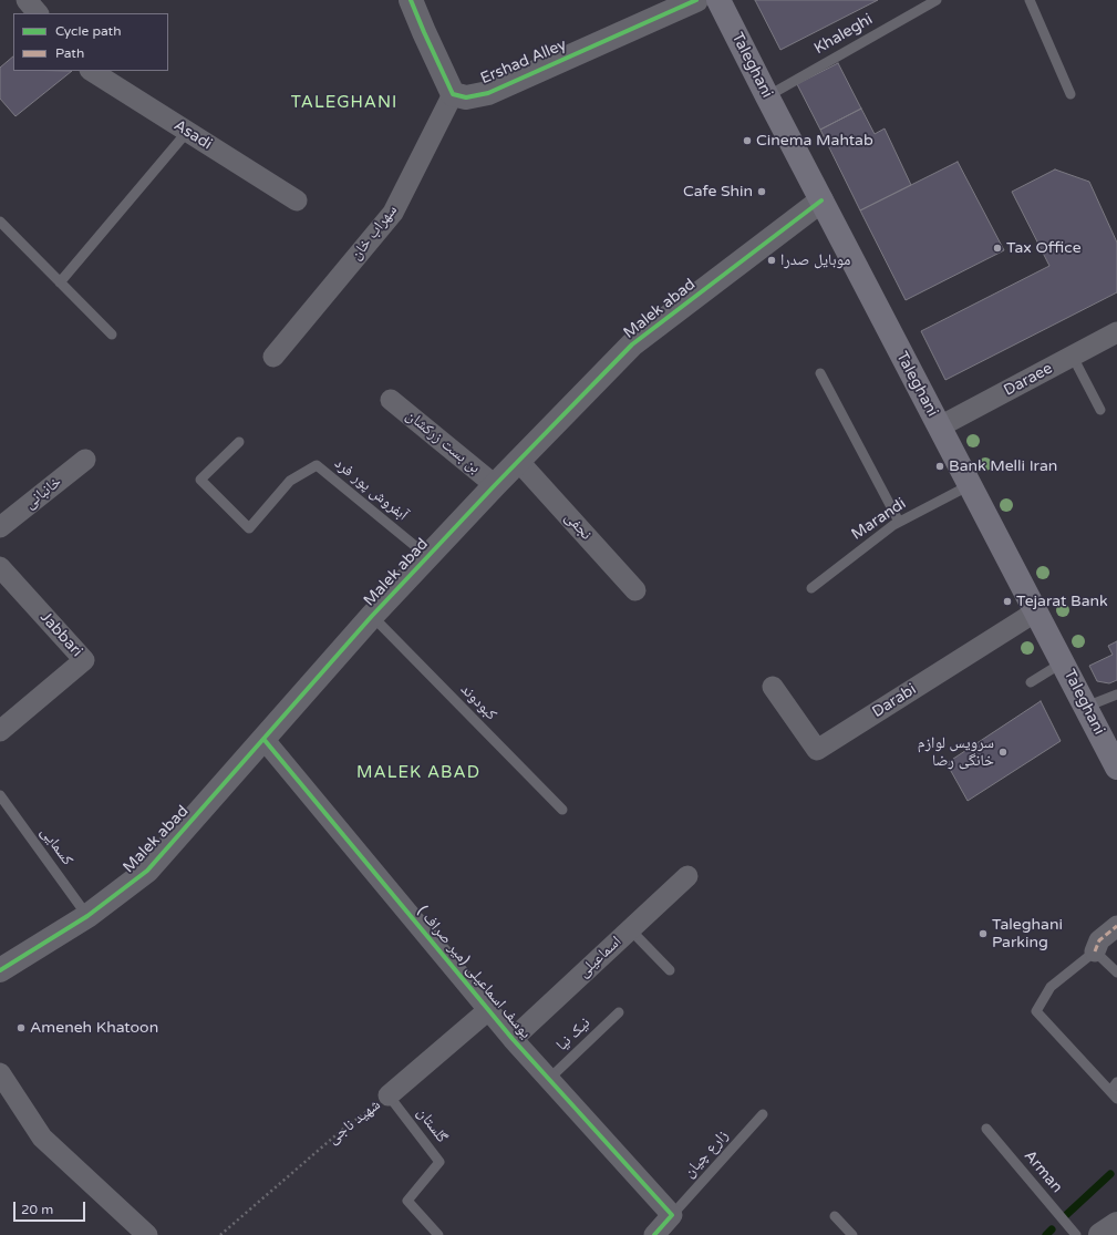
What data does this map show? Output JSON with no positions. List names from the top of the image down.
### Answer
{
  "streets": {
    "main road": ["Taleghani"],
    "street": [
      "Ershad Alley",
      "Asadi",
      "سهراب خان",
      "Malek abad",
      "Daraee",
      "بن بست زرکشان",
      "خانبانی",
      "نجفی",
      "Jabbari",
      "Darabi",
      "اسماعیلی",
      "یوسف اسماعیلی (میر صراف )",
      "شهید ناجی"
    ],
    "lane": [
      "Khaleghi",
      "آبفروش پور فرد",
      "Marandi",
      "کبودوند",
      "کسمایی",
      "نیک نیا",
      "گلستان",
      "زارع چیان",
      "Arman"
    ]
  },
  "crossings": [
    ["Khaleghi", "Taleghani"],
    ["Ershad Alley", "سهراب خان"],
    ["Taleghani", "Malek abad"],
    ["Taleghani", "Daraee"],
    ["Taleghani", "Marandi"],
    ["Taleghani", "Darabi"],
    ["Malek abad", "بن بست زرکشان"],
    ["Malek abad", "آبفروش پور فرد"],
    ["Malek abad", "نجفی"],
    ["Malek abad", "کبودوند"],
    ["Malek abad", "کسمایی"],
    ["Malek abad", "یوسف اسماعیلی (میر صراف )"],
    ["اسماعیلی", "یوسف اسماعیلی (میر صراف )"],
    ["یوسف اسماعیلی (میر صراف )", "نیک نیا"],
    ["یوسف اسماعیلی (میر صراف )", "شهید ناجی"],
    ["یوسف اسماعیلی (میر صراف )", "زارع چیان"],
    ["شهید ناجی", "گلستان"]
  ],
  "districts": ["TALEGHANI", "MALEK ABAD"],
  "places": [
    "Cinema Mahtab",
    "Cafe Shin",
    "Tax Office",
    "موبایل صدرا",
    "Bank Melli Iran",
    "Tejarat Bank",
    "سرویس لوازم خانگی رضا",
    "Taleghani Parking",
    "Ameneh Khatoon"
  ],
  "legend": ["Cycle path", "Path"],
  "scale_bar": "20 m"
}
